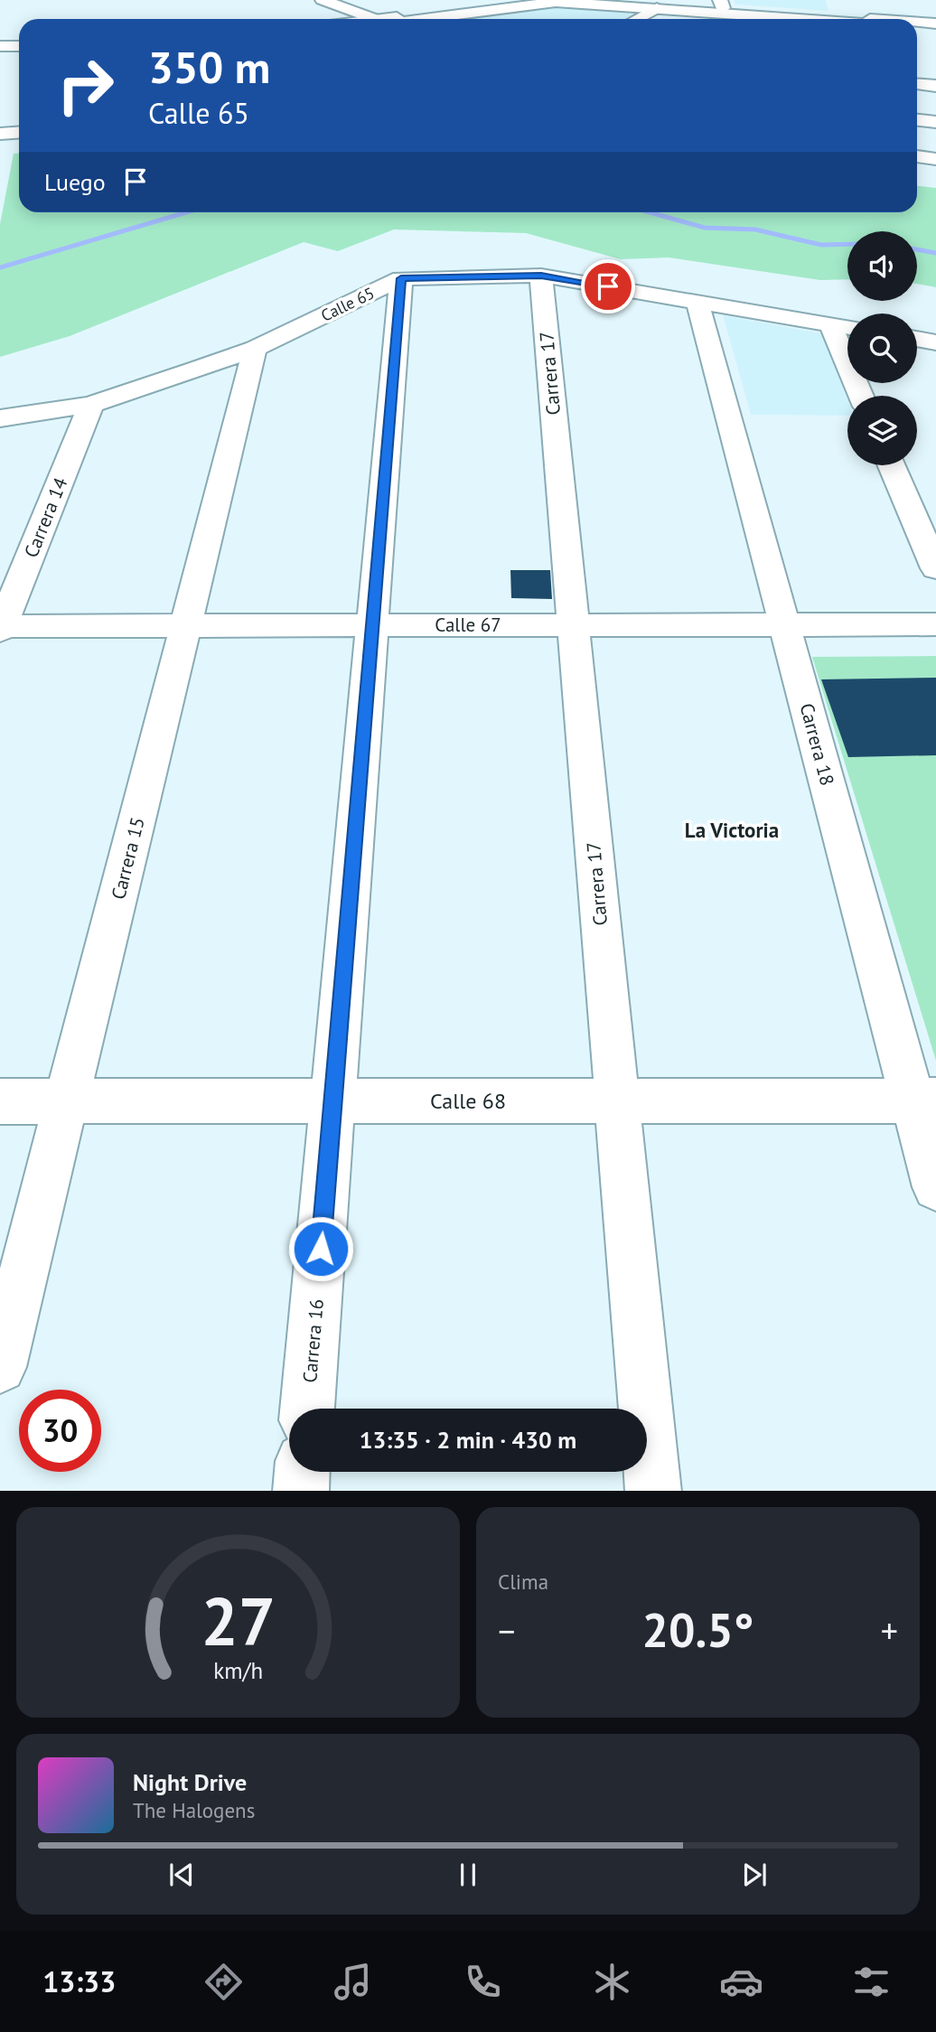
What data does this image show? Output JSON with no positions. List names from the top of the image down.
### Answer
{
  "streets": {
    "street": [
      "Calle 65",
      "Carrera 17",
      "Carrera 14",
      "Calle 67",
      "Carrera 18",
      "Carrera 15",
      "Calle 68",
      "Carrera 16"
    ]
  },
  "crossings": [
    ["Calle 65", "Carrera 17"],
    ["Calle 65", "Carrera 14"],
    ["Calle 65", "Carrera 18"],
    ["Calle 65", "Carrera 15"],
    ["Calle 65", "Carrera 16"],
    ["Carrera 17", "Calle 67"],
    ["Carrera 17", "Calle 68"],
    ["Carrera 14", "Calle 67"],
    ["Calle 67", "Carrera 18"],
    ["Calle 67", "Carrera 15"],
    ["Calle 67", "Carrera 16"],
    ["Carrera 18", "Calle 68"],
    ["Carrera 15", "Calle 68"],
    ["Calle 68", "Carrera 16"]
  ],
  "districts": ["La Victoria"],
  "page": {
    "turn": ["350 m", "Calle 65"],
    "then": "Luego",
    "limit": "30",
    "trip": "13:35 · 2 min · 430 m",
    "tile": "Clima",
    "heat": ["−", "20.5°", "+"],
    "song": ["Night Drive", "The Halogens"],
    "tabs": "13:33",
    "gauge": ["27", "km/h"]
  }
}
